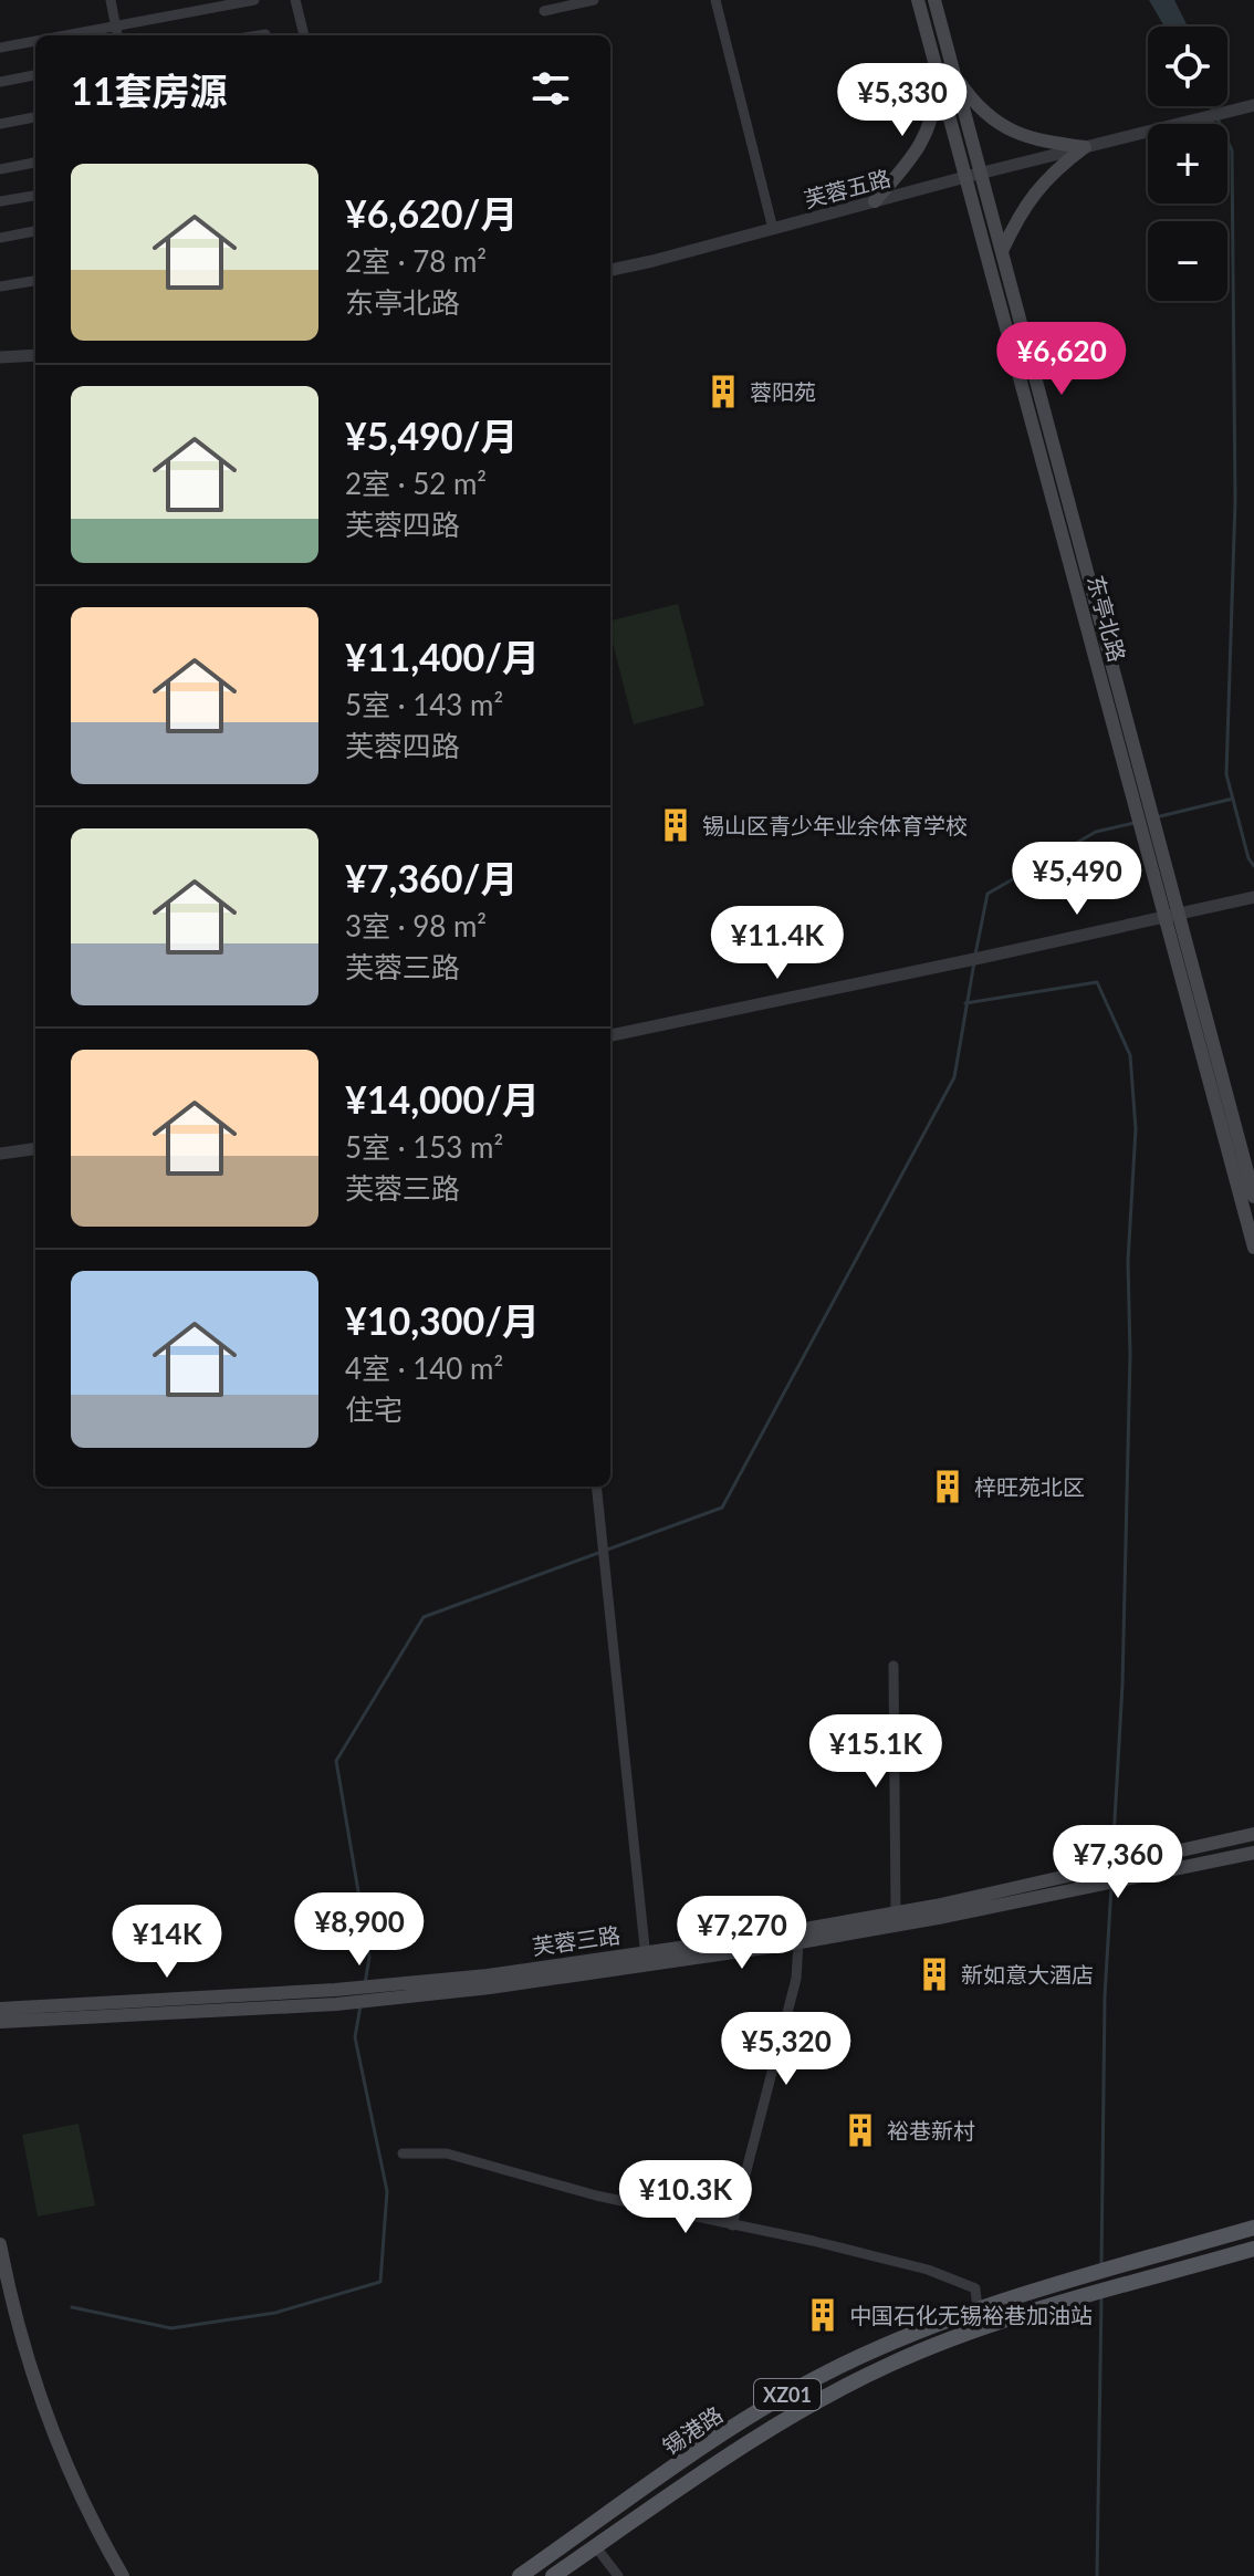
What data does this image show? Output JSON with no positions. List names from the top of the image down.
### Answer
{
  "streets": {
    "main road": [
      "东亭北路",
      "芙蓉三路",
      "XZ01",
      "锡港路"
    ],
    "street": ["芙蓉五路"]
  },
  "crossings": [
    ["芙蓉五路", "东亭北路"]
  ],
  "places": {
    "building": [
      "蓉阳苑",
      "锡山区青少年业余体育学校",
      "梓旺苑北区",
      "新如意大酒店",
      "裕巷新村",
      "中国石化无锡裕巷加油站"
    ]
  },
  "page": {
    "map_buttons": ["+", "−"],
    "heading": "11套房源",
    "price": [
      "¥5,330",
      "¥6,620",
      "¥5,490",
      "¥11.4K",
      "¥15.1K",
      "¥7,360",
      "¥8,900",
      "¥7,270",
      "¥14K",
      "¥5,320",
      "¥10.3K"
    ],
    "list": [
      {
        "name": "¥6,620/月",
        "note": "2室 · 78 m² · 东亭北路"
      },
      {
        "name": "¥5,490/月",
        "note": "2室 · 52 m² · 芙蓉四路"
      },
      {
        "name": "¥11,400/月",
        "note": "5室 · 143 m² · 芙蓉四路"
      },
      {
        "name": "¥7,360/月",
        "note": "3室 · 98 m² · 芙蓉三路"
      },
      {
        "name": "¥14,000/月",
        "note": "5室 · 153 m² · 芙蓉三路"
      },
      {
        "name": "¥10,300/月",
        "note": "4室 · 140 m² · 住宅"
      }
    ]
  }
}
